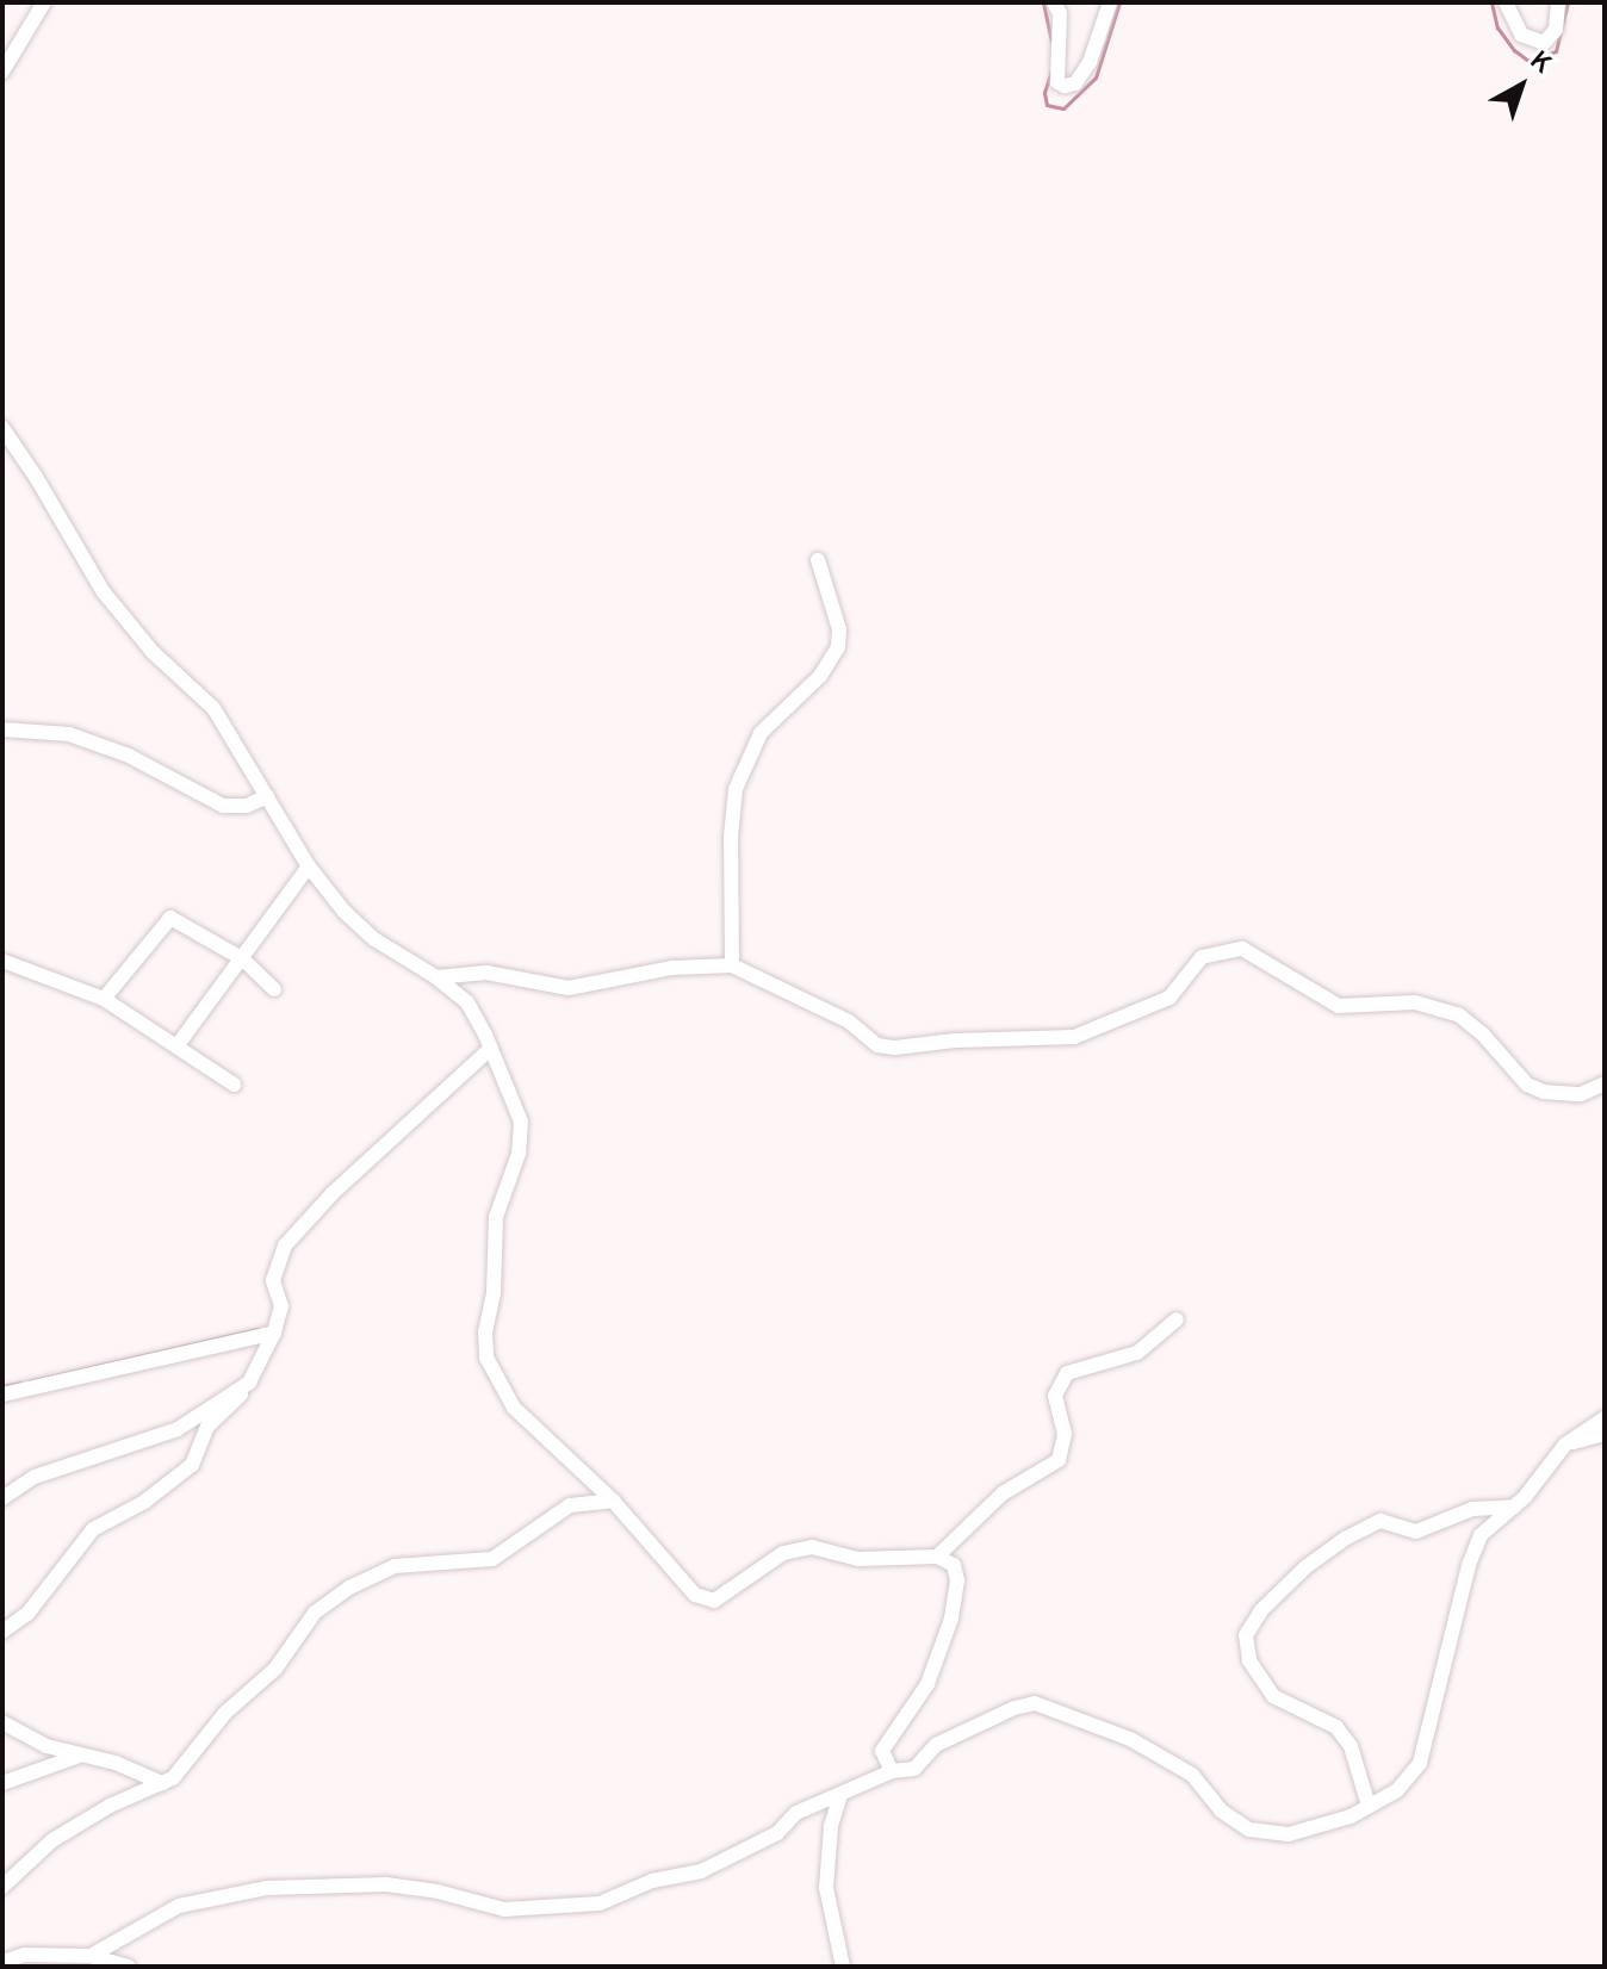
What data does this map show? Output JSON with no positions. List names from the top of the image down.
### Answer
{
  "north": "top right"
}
